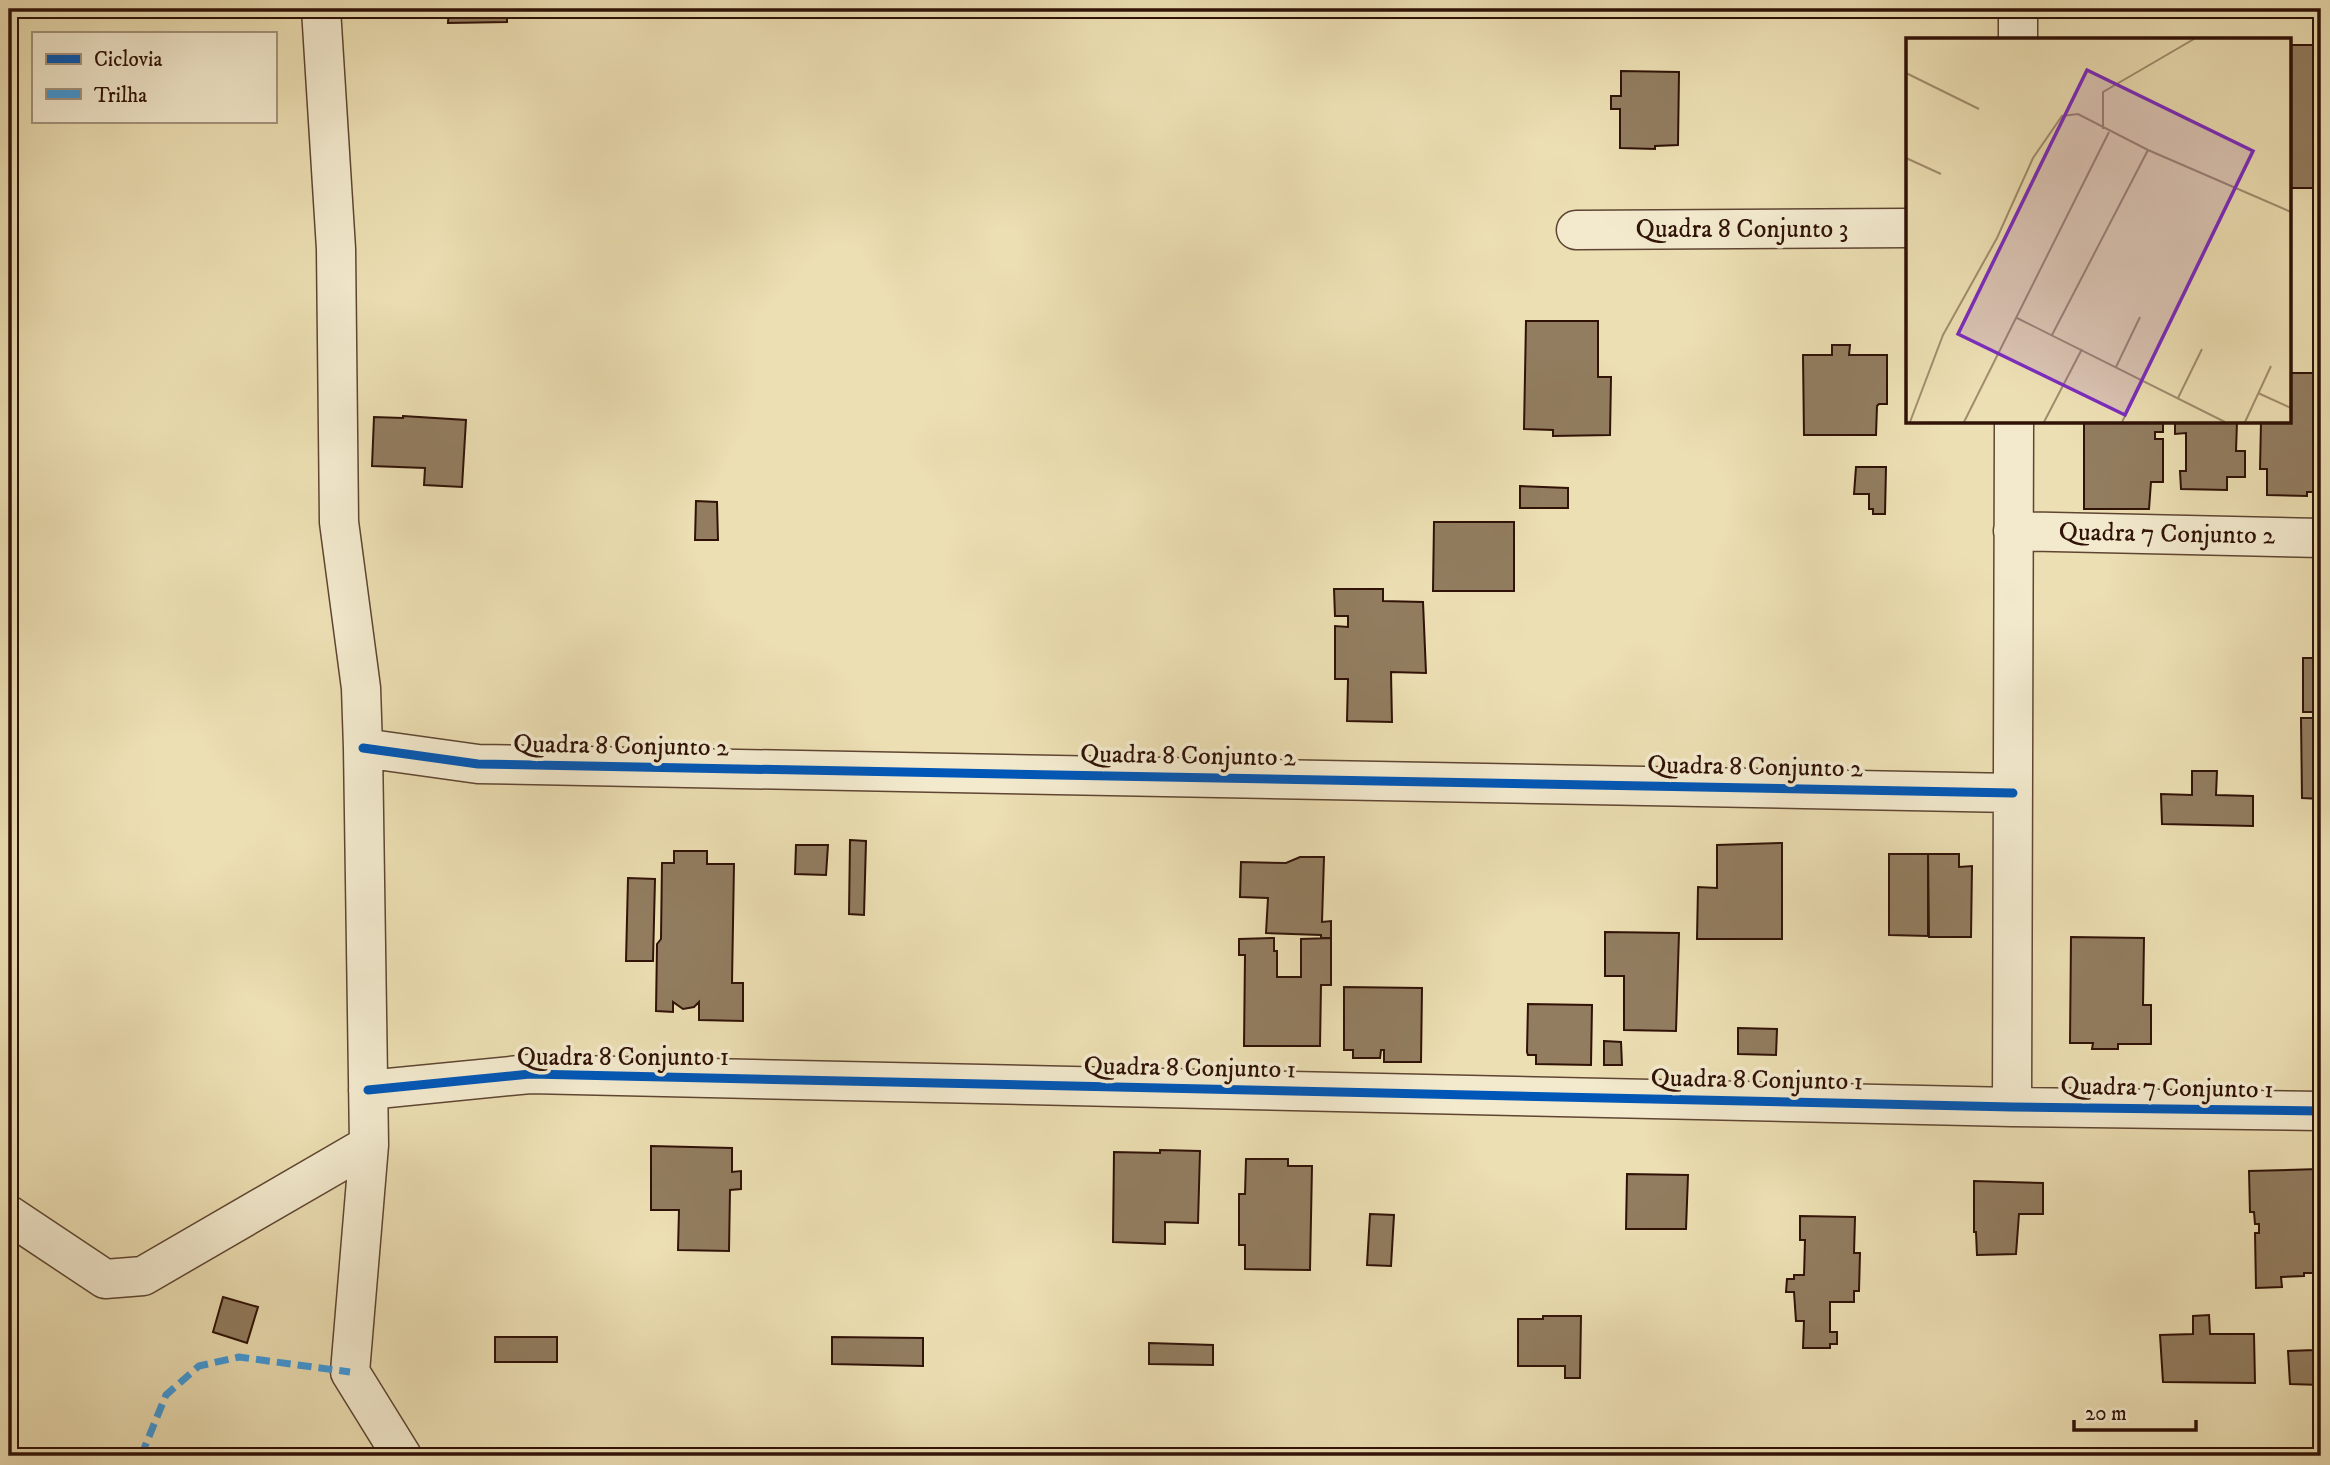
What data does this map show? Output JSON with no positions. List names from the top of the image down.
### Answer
{
  "streets": {
    "street": [
      "Quadra 8 Conjunto 3",
      "Quadra 7 Conjunto 2",
      "Quadra 8 Conjunto 2",
      "Quadra 8 Conjunto 1",
      "Quadra 7 Conjunto 1"
    ]
  },
  "crossings": [
    ["Quadra 8 Conjunto 1", "Quadra 7 Conjunto 1"]
  ],
  "legend": ["Ciclovia", "Trilha"],
  "scale_bar": "20 m"
}
